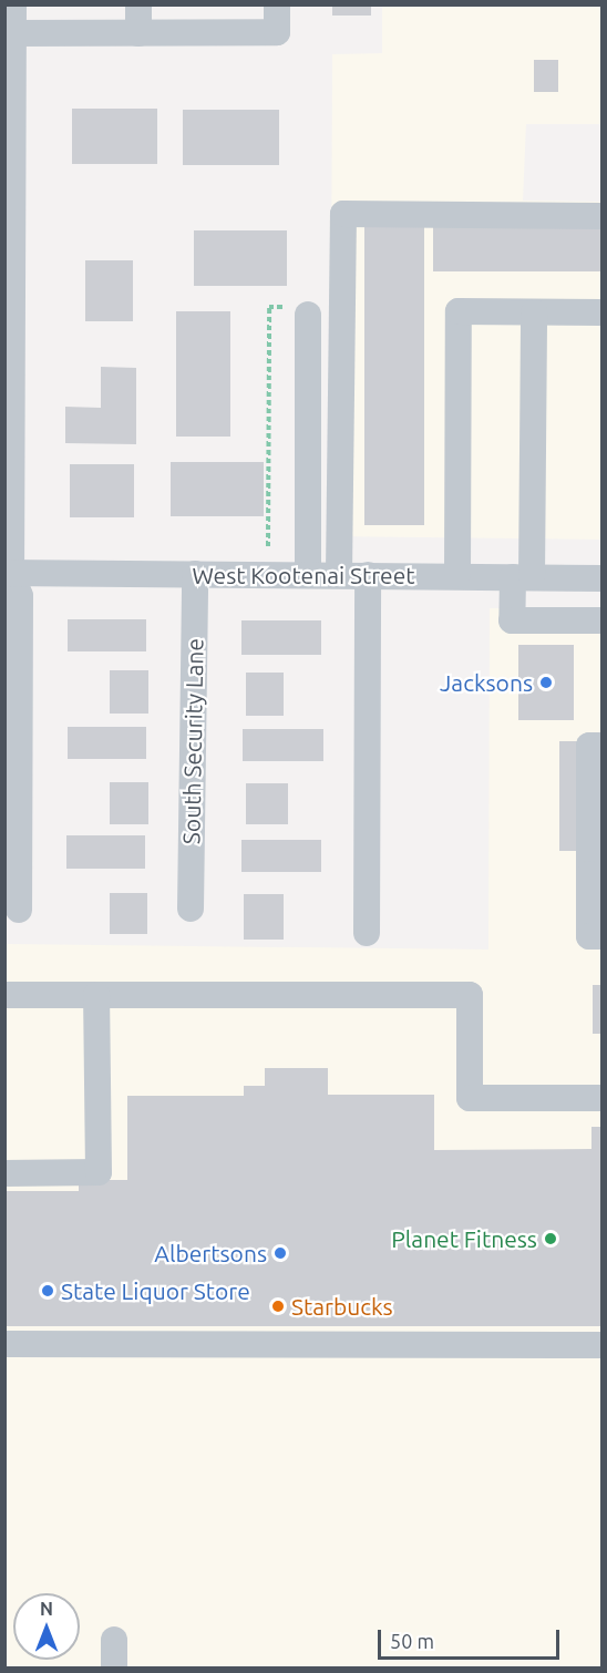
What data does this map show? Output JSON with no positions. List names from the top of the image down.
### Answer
{
  "streets": {
    "street": ["West Kootenai Street", "South Security Lane"]
  },
  "crossings": [
    ["West Kootenai Street", "South Security Lane"]
  ],
  "places": [
    "Jacksons",
    "Planet Fitness",
    "Albertsons",
    "State Liquor Store",
    "Starbucks"
  ],
  "scale_bar": "50 m",
  "north": "top"
}
